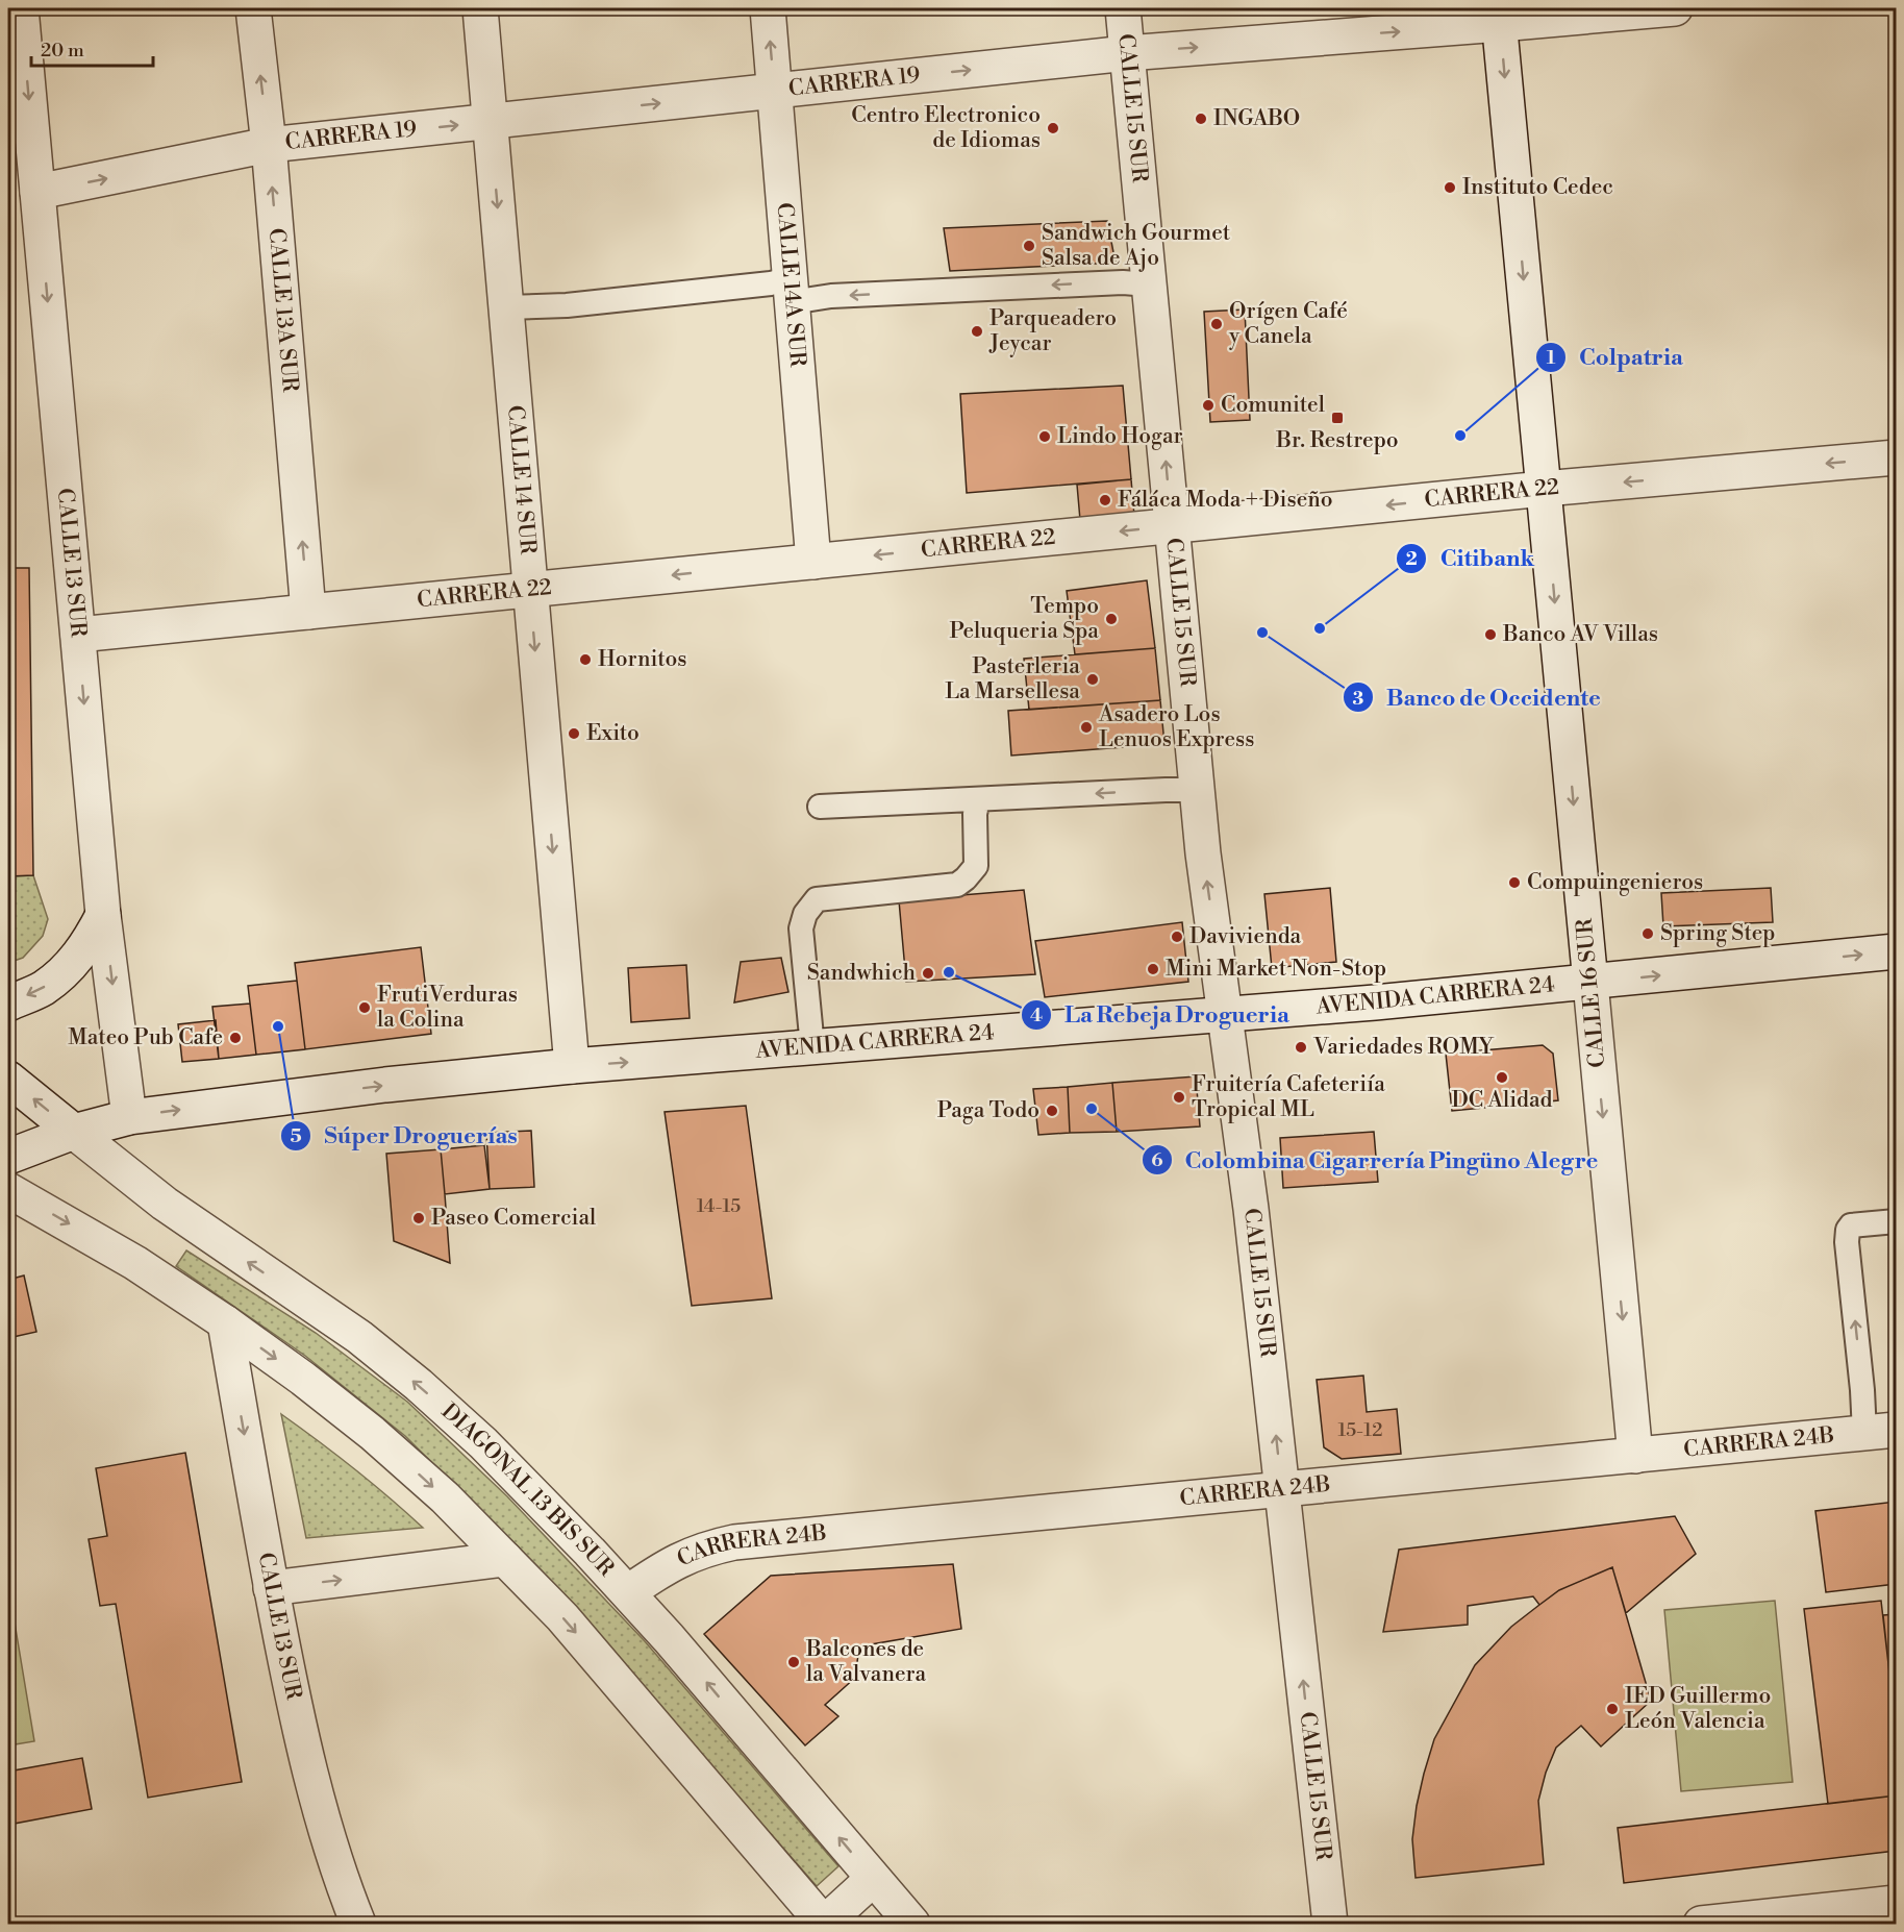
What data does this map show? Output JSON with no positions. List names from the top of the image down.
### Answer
{
  "streets": {
    "street": [
      "CARRERA 19",
      "CALLE 15 SUR",
      "CALLE 14A SUR",
      "CALLE 13A SUR",
      "CALLE 14 SUR",
      "CARRERA 22",
      "CALLE 13 SUR",
      "CALLE 16 SUR",
      "AVENIDA CARRERA 24",
      "CARRERA 24B",
      "DIAGONAL 13 BIS SUR"
    ]
  },
  "crossings": [
    ["CARRERA 19", "CALLE 15 SUR"],
    ["CARRERA 19", "CALLE 14A SUR"],
    ["CARRERA 19", "CALLE 13A SUR"],
    ["CARRERA 19", "CALLE 14 SUR"],
    ["CARRERA 19", "CALLE 13 SUR"],
    ["CARRERA 19", "CALLE 16 SUR"],
    ["CALLE 15 SUR", "CARRERA 22"],
    ["CALLE 15 SUR", "AVENIDA CARRERA 24"],
    ["CALLE 15 SUR", "CARRERA 24B"],
    ["CALLE 14A SUR", "CARRERA 22"],
    ["CALLE 13A SUR", "CARRERA 22"],
    ["CALLE 14 SUR", "CARRERA 22"],
    ["CALLE 14 SUR", "AVENIDA CARRERA 24"],
    ["CARRERA 22", "CALLE 13 SUR"],
    ["CARRERA 22", "CALLE 16 SUR"],
    ["CALLE 13 SUR", "AVENIDA CARRERA 24"],
    ["CALLE 16 SUR", "AVENIDA CARRERA 24"],
    ["CALLE 16 SUR", "CARRERA 24B"],
    ["AVENIDA CARRERA 24", "DIAGONAL 13 BIS SUR"],
    ["CARRERA 24B", "DIAGONAL 13 BIS SUR"]
  ],
  "one_way": [
    "CARRERA 19",
    "CALLE 15 SUR",
    "CALLE 13A SUR",
    "CALLE 14 SUR",
    "CARRERA 22",
    "CALLE 13 SUR",
    "CALLE 16 SUR",
    "AVENIDA CARRERA 24"
  ],
  "places": {
    "other": [
      "INGABO",
      "Centro Electronico de Idiomas",
      "Instituto Cedec",
      "Sandwich Gourmet Salsa de Ajo",
      "Orígen Café y Canela",
      "Parqueadero Jeycar",
      "Comunitel",
      "Colpatria",
      "Lindo Hogar",
      "Fáláca Moda + Diseño",
      "Tempo Peluqueria Spa",
      "Citibank",
      "Banco de Occidente",
      "Banco AV Villas",
      "Hornitos",
      "Pasterleria La Marsellesa",
      "Asadero Los Lenuos Express",
      "Exito",
      "Compuingenieros",
      "Spring Step",
      "Davivienda",
      "Mini Market Non-Stop",
      "La Rebeja Drogueria",
      "Sandwhich",
      "FrutiVerduras la Colina",
      "Súper Droguerías",
      "Mateo Pub Cafe",
      "Variedades ROMY",
      "DC Alidad",
      "Fruitería Cafeteriía Tropical ML",
      "Colombina Cigarrería Pingüno Alegre",
      "Paga Todo",
      "Paseo Comercial",
      "Balcones de la Valvanera",
      "IED Guillermo León Valencia"
    ],
    "transit": ["Br. Restrepo"]
  },
  "house_numbers": ["14-15", "15-12"],
  "scale_bar": "20 m"
}
